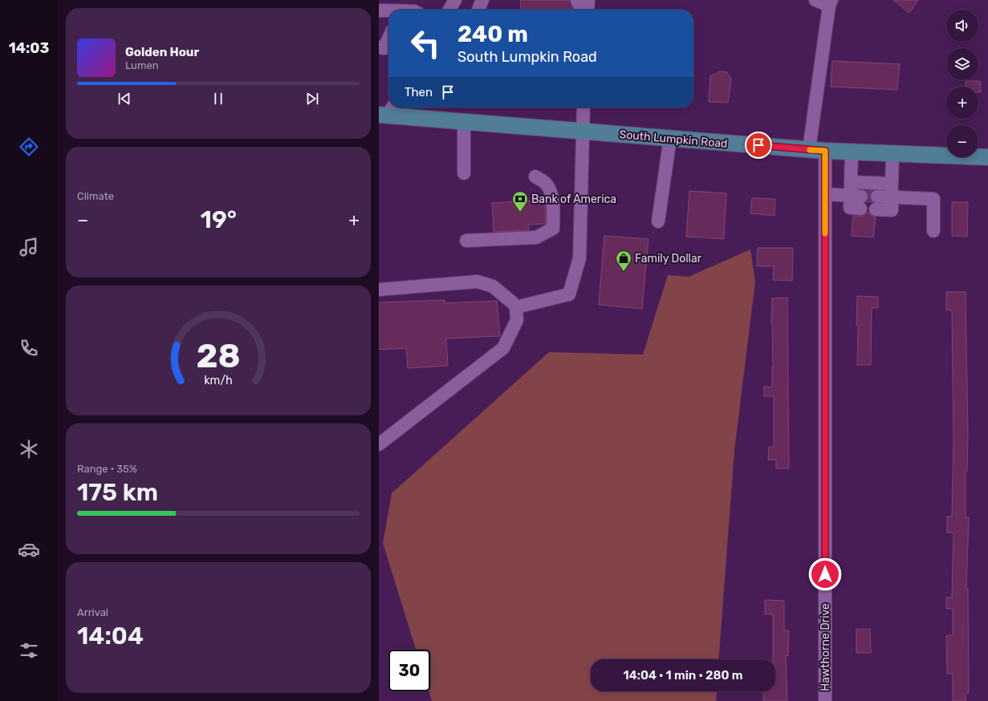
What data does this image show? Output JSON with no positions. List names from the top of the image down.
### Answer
{
  "streets": {
    "main road": ["South Lumpkin Road"],
    "street": ["Hawthorne Drive"]
  },
  "crossings": [
    ["South Lumpkin Road", "Hawthorne Drive"]
  ],
  "places": {
    "bank": ["Bank of America"],
    "shop": ["Family Dollar"]
  },
  "page": {
    "tabs": "14:03",
    "map_buttons": ["+", "−"],
    "turn": ["240 m", "South Lumpkin Road"],
    "song": ["Golden Hour", "Lumen"],
    "then": "Then",
    "tile": [
      "Climate",
      ["Range · 35%", "175 km"],
      ["Arrival", "14:04"]
    ],
    "heat": ["−", "19°", "+"],
    "limit": "30",
    "trip": "14:04 · 1 min · 280 m",
    "gauge": ["28", "km/h"]
  }
}
